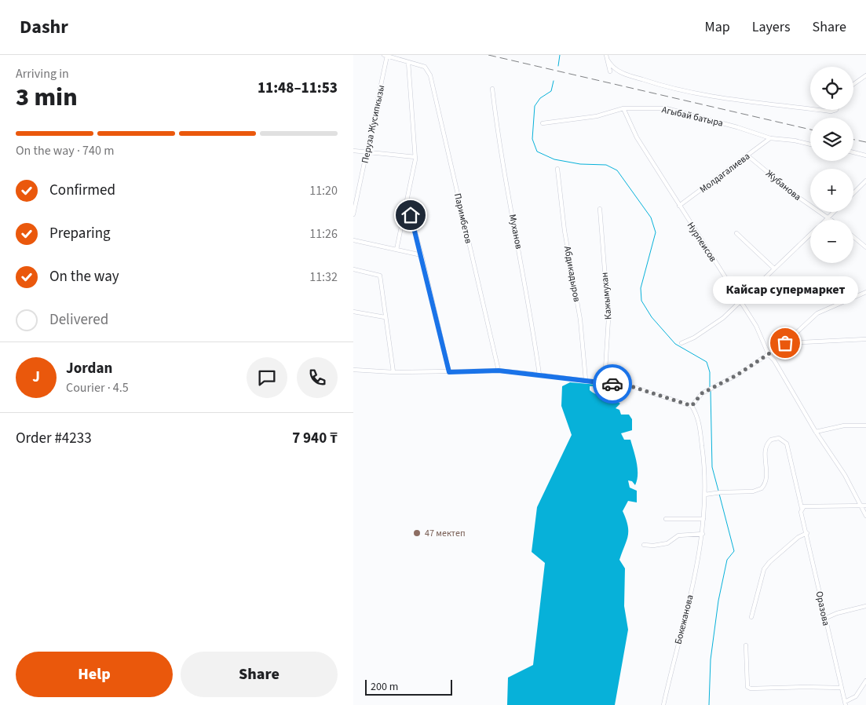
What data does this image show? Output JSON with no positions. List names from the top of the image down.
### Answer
{
  "streets": {
    "street": [
      "Агыбай батыра",
      "Перуза Жусипкызы",
      "Молдагалиева",
      "Жубанова",
      "Паримбетов",
      "Муханов",
      "Нурпеисов",
      "Абдикадыров",
      "Кажымухан",
      "Оразова",
      "Бокежанова"
    ]
  },
  "crossings": [
    ["Агыбай батыра", "Молдагалиева"],
    ["Агыбай батыра", "Нурпеисов"],
    ["Молдагалиева", "Жубанова"],
    ["Молдагалиева", "Нурпеисов"],
    ["Оразова", "Бокежанова"]
  ],
  "places": ["Кайсар супермаркет", "47 мектеп"],
  "scale_bar": "200 m",
  "page": {
    "header": "Dashr",
    "nav": ["Map", "Layers", "Share"],
    "heading": ["3 min", "Arriving in", "11:48–11:53"],
    "panel": [
      "Jordan",
      "Courier · 4.5",
      "Order #4233",
      "7 940 ₸"
    ],
    "map_buttons": ["+", "−"],
    "bar": "On the way · 740 m",
    "list": [
      ["Confirmed", "11:20"],
      ["Preparing", "11:26"],
      ["On the way", "11:32"],
      "Delivered"
    ],
    "bubble": "Кайсар супермаркет",
    "round": "J",
    "buttons": ["Help", "Share"],
    "scale": "200 m"
  }
}
